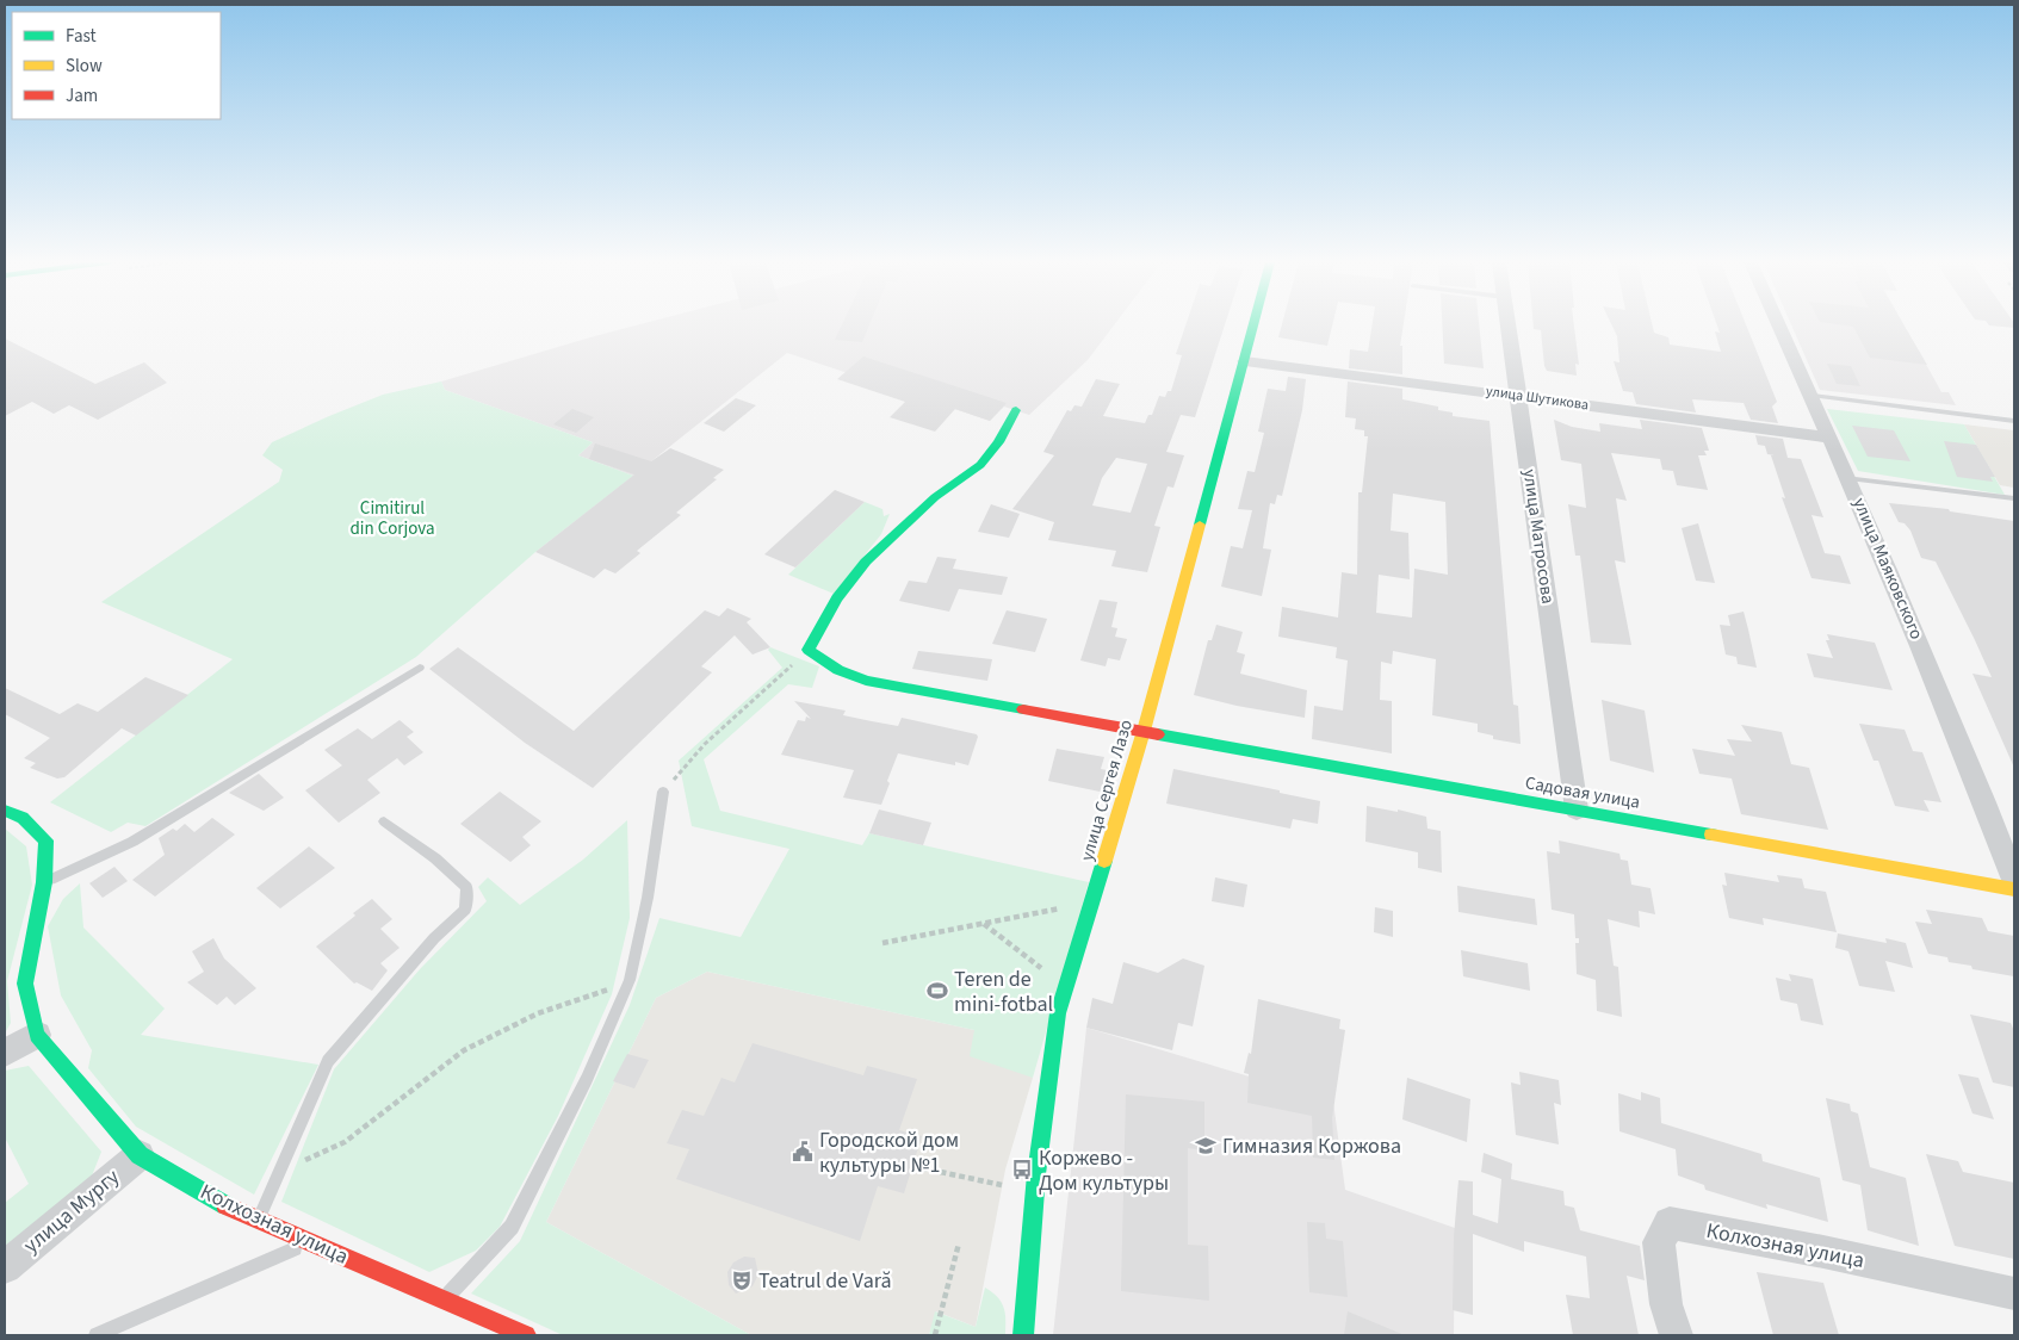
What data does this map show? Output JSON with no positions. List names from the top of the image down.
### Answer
{
  "streets": {
    "street": [
      "улица Шутикова",
      "улица Матросова",
      "улица Маяковского",
      "улица Сергея Лазо",
      "Садовая улица",
      "улица Мургу",
      "Колхозная улица"
    ]
  },
  "crossings": [
    ["улица Шутикова", "улица Матросова"],
    ["улица Шутикова", "улица Маяковского"],
    ["улица Шутикова", "улица Сергея Лазо"],
    ["улица Матросова", "Садовая улица"],
    ["улица Сергея Лазо", "Садовая улица"],
    ["улица Мургу", "Колхозная улица"]
  ],
  "parks": ["Cimitirul din Corjova"],
  "places": {
    "sports": ["Teren de mini-fotbal"],
    "school or university": ["Гимназия Коржова"],
    "public building": ["Городской дом культуры №1"],
    "bus stop": ["Коржево - Дом культуры"],
    "theatre": ["Teatrul de Vară"]
  },
  "legend": ["Fast", "Slow", "Jam"]
}
